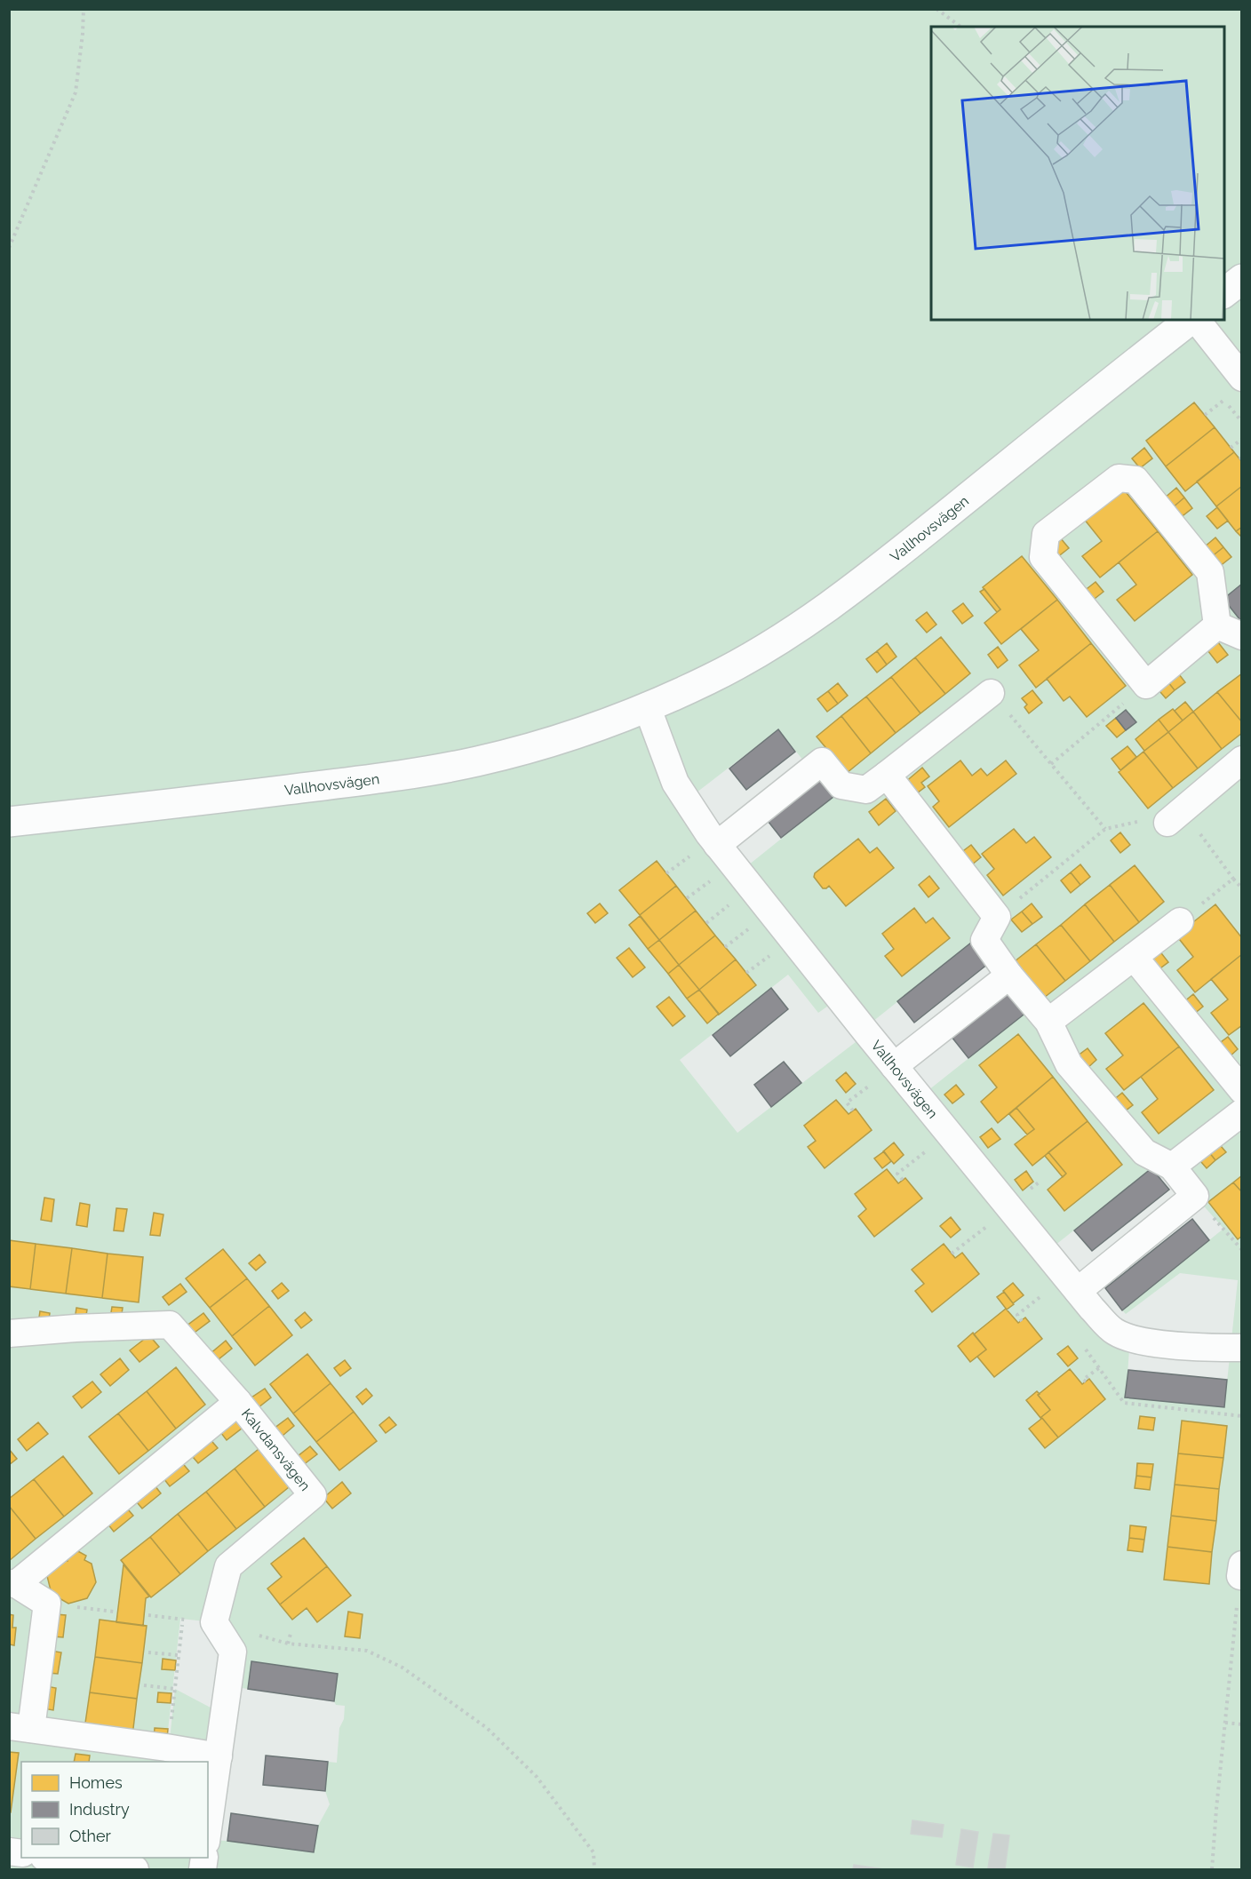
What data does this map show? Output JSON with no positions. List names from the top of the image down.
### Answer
{
  "streets": {
    "street": ["Vallhovsvägen", "Kalvdansvägen"]
  },
  "legend": ["Homes", "Industry", "Other"]
}
